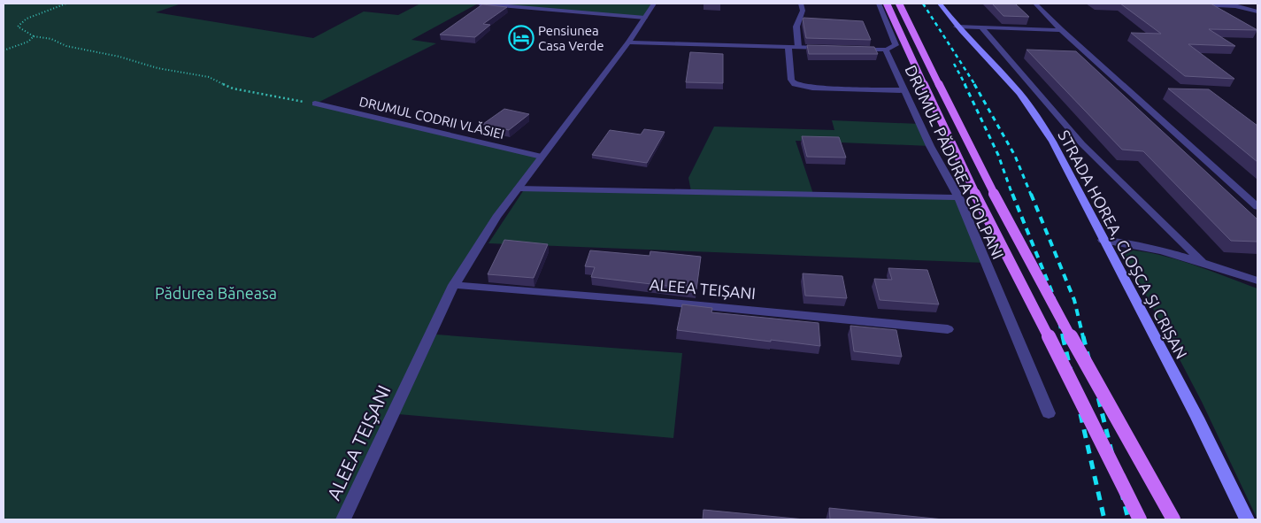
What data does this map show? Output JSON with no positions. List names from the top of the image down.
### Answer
{
  "streets": {
    "street": [
      "DRUMUL CODRII VLĂSIEI",
      "DRUMUL PĂDUREA CIOLPANI",
      "STRADA HOREA, CLOȘCA ȘI CRIȘAN",
      "ALEEA TEIȘANI"
    ]
  },
  "crossings": [
    ["DRUMUL CODRII VLĂSIEI", "ALEEA TEIȘANI"]
  ],
  "parks": ["Pădurea Băneasa"],
  "places": {
    "hotel": ["Pensiunea Casa Verde"]
  }
}
